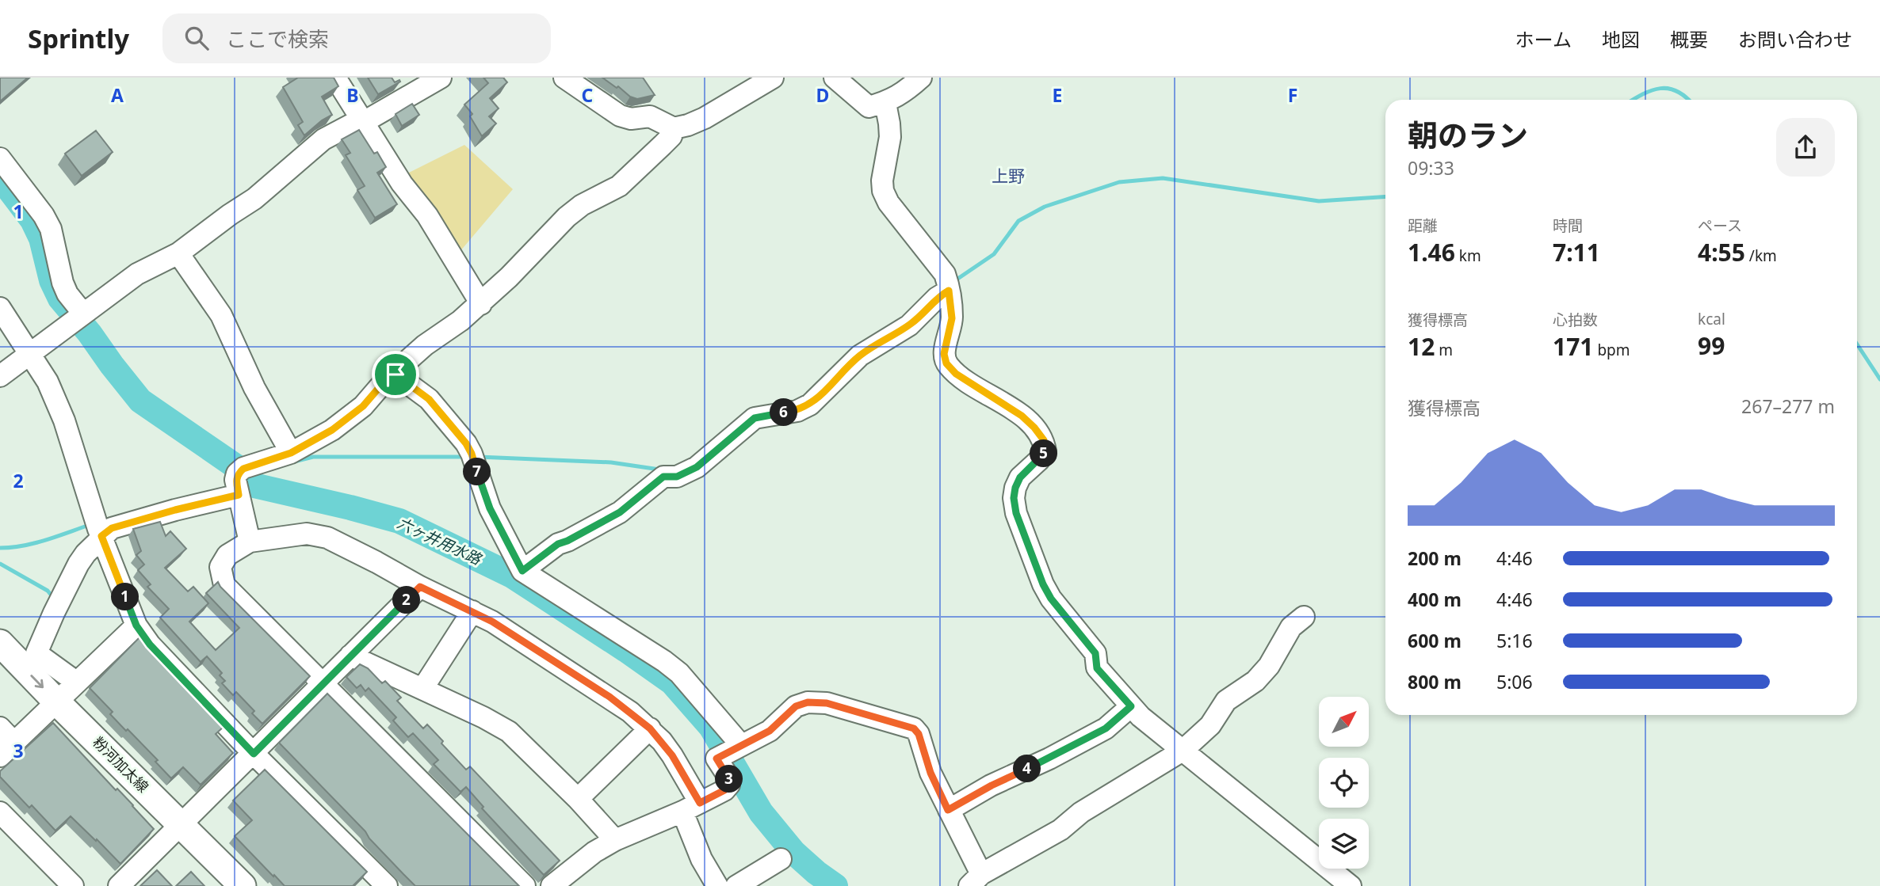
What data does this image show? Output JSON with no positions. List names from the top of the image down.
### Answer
{
  "streets": {
    "main road": ["粉河加太線"]
  },
  "districts": ["上野"],
  "water": ["六ヶ井用水路"],
  "north": "top right",
  "page": {
    "header": "Sprintly",
    "search": "ここで検索",
    "nav": [
      "ホーム",
      "地図",
      "概要",
      "お問い合わせ"
    ],
    "heading": ["朝のラン", "09:33"],
    "stats": [
      ["距離", "1.46 km"],
      ["時間", "7:11"],
      ["ペース", "4:55 /km"],
      ["獲得標高", "12 m"],
      ["心拍数", "171 bpm"],
      ["kcal", "99"]
    ],
    "chart": ["獲得標高", "267–277 m"],
    "pins": [
      "6",
      "5",
      "7",
      "1",
      "2",
      "4",
      "3"
    ],
    "list": [
      {
        "name": "200 m",
        "note": "4:46"
      },
      {
        "name": "400 m",
        "note": "4:46"
      },
      {
        "name": "600 m",
        "note": "5:16"
      },
      {
        "name": "800 m",
        "note": "5:06"
      }
    ]
  },
  "grid": {
    "columns": [
      "A",
      "B",
      "C",
      "D",
      "E",
      "F"
    ],
    "rows": ["1", "2", "3"]
  }
}
